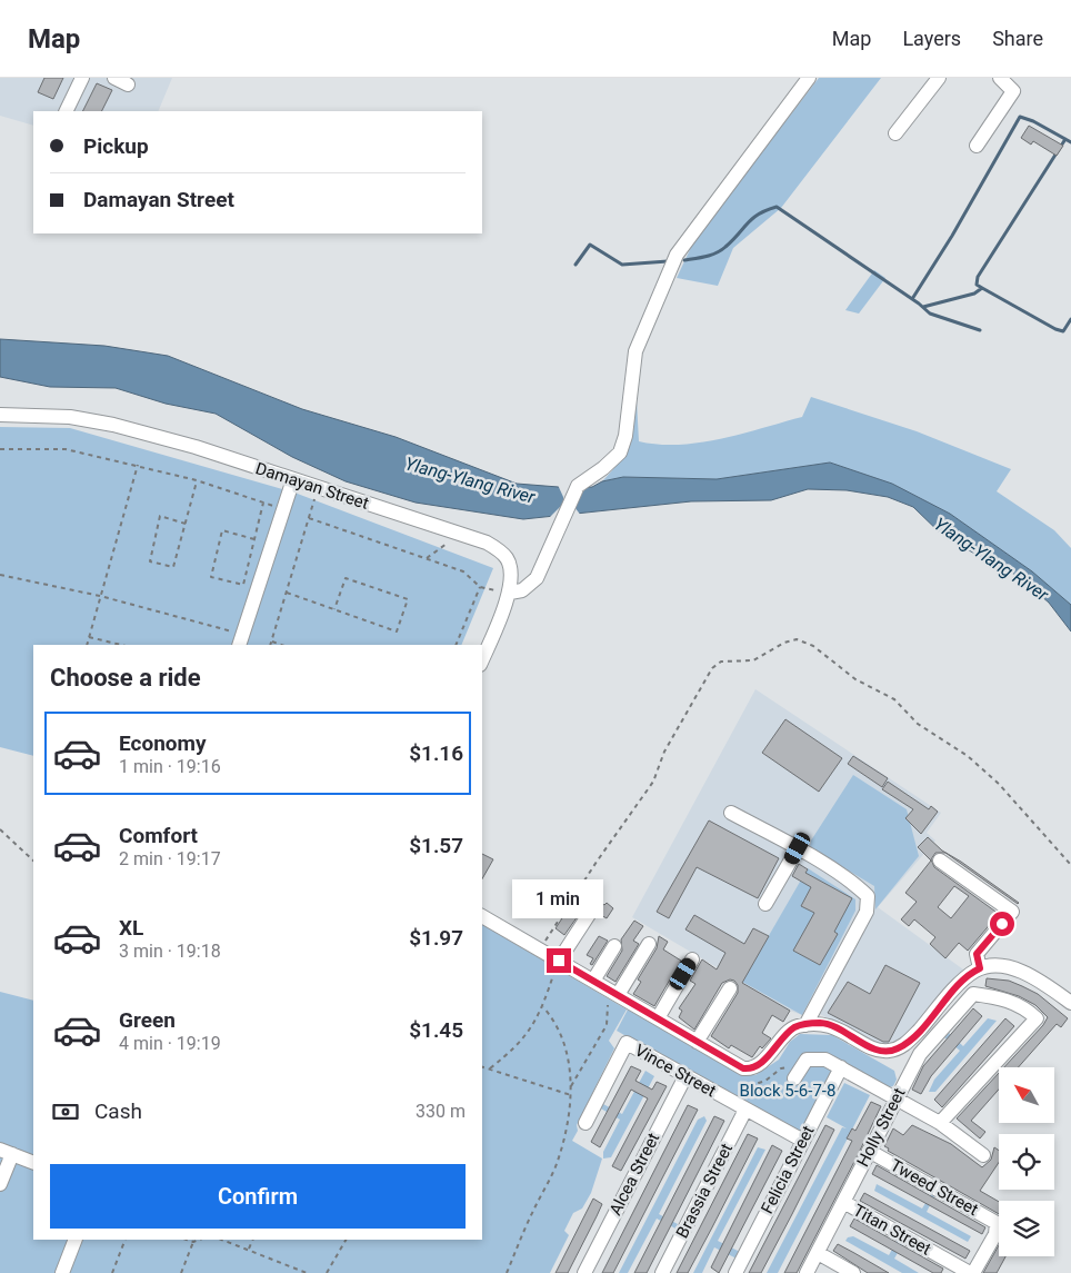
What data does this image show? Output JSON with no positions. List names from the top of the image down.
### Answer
{
  "streets": {
    "street": [
      "Damayan Street",
      "Vince Street",
      "Holly Street",
      "Felicia Street",
      "Alcea Street",
      "Tweed Street",
      "Brassia Street",
      "Titan Street"
    ]
  },
  "crossings": [
    ["Vince Street", "Felicia Street"],
    ["Vince Street", "Alcea Street"],
    ["Vince Street", "Brassia Street"],
    ["Holly Street", "Tweed Street"],
    ["Holly Street", "Titan Street"],
    ["Tweed Street", "Titan Street"]
  ],
  "water": ["Ylang-Ylang River"],
  "parks": ["Block 5-6-7-8"],
  "north": "top left",
  "page": {
    "header": "Map",
    "nav": ["Map", "Layers", "Share"],
    "banner": ["Pickup", "Damayan Street"],
    "heading": "Choose a ride",
    "list": [
      {
        "name": "Economy",
        "note": "1 min · 19:16",
        "value": "$1.16"
      },
      {
        "name": "Comfort",
        "note": "2 min · 19:17",
        "value": "$1.57"
      },
      {
        "name": "XL",
        "note": "3 min · 19:18",
        "value": "$1.97"
      },
      {
        "name": "Green",
        "note": "4 min · 19:19",
        "value": "$1.45"
      }
    ],
    "bubble": "1 min",
    "pay": ["Cash", "330 m"],
    "buttons": "Confirm"
  }
}
